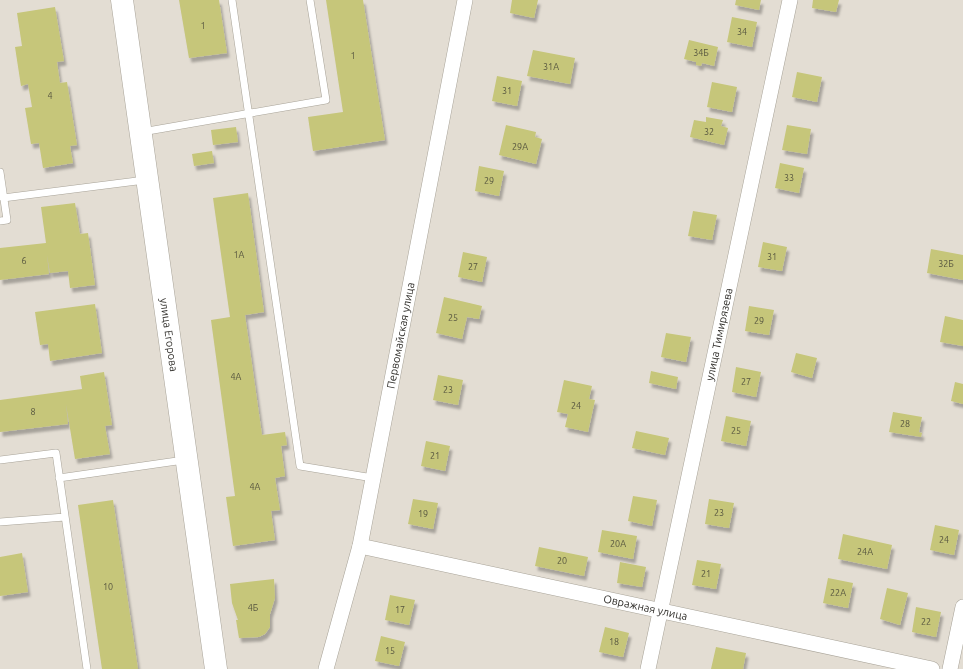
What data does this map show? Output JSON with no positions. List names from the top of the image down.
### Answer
{
  "streets": {
    "main road": ["улица Егорова"],
    "street": ["улица Тимирязева", "Первомайская улица", "Овражная улица"]
  },
  "crossings": [
    ["улица Тимирязева", "Овражная улица"],
    ["Первомайская улица", "Овражная улица"]
  ],
  "house_numbers": [
    "1",
    "34",
    "34Б",
    "1",
    "31А",
    "31",
    "4",
    "32",
    "29А",
    "33",
    "29",
    "1А",
    "31",
    "6",
    "32Б",
    "27",
    "25",
    "29",
    "4А",
    "27",
    "23",
    "24",
    "8",
    "28",
    "25",
    "21",
    "4А",
    "23",
    "19",
    "24",
    "20А",
    "24А",
    "20",
    "21",
    "10",
    "22А",
    "4Б",
    "17",
    "22",
    "18",
    "15"
  ]
}
